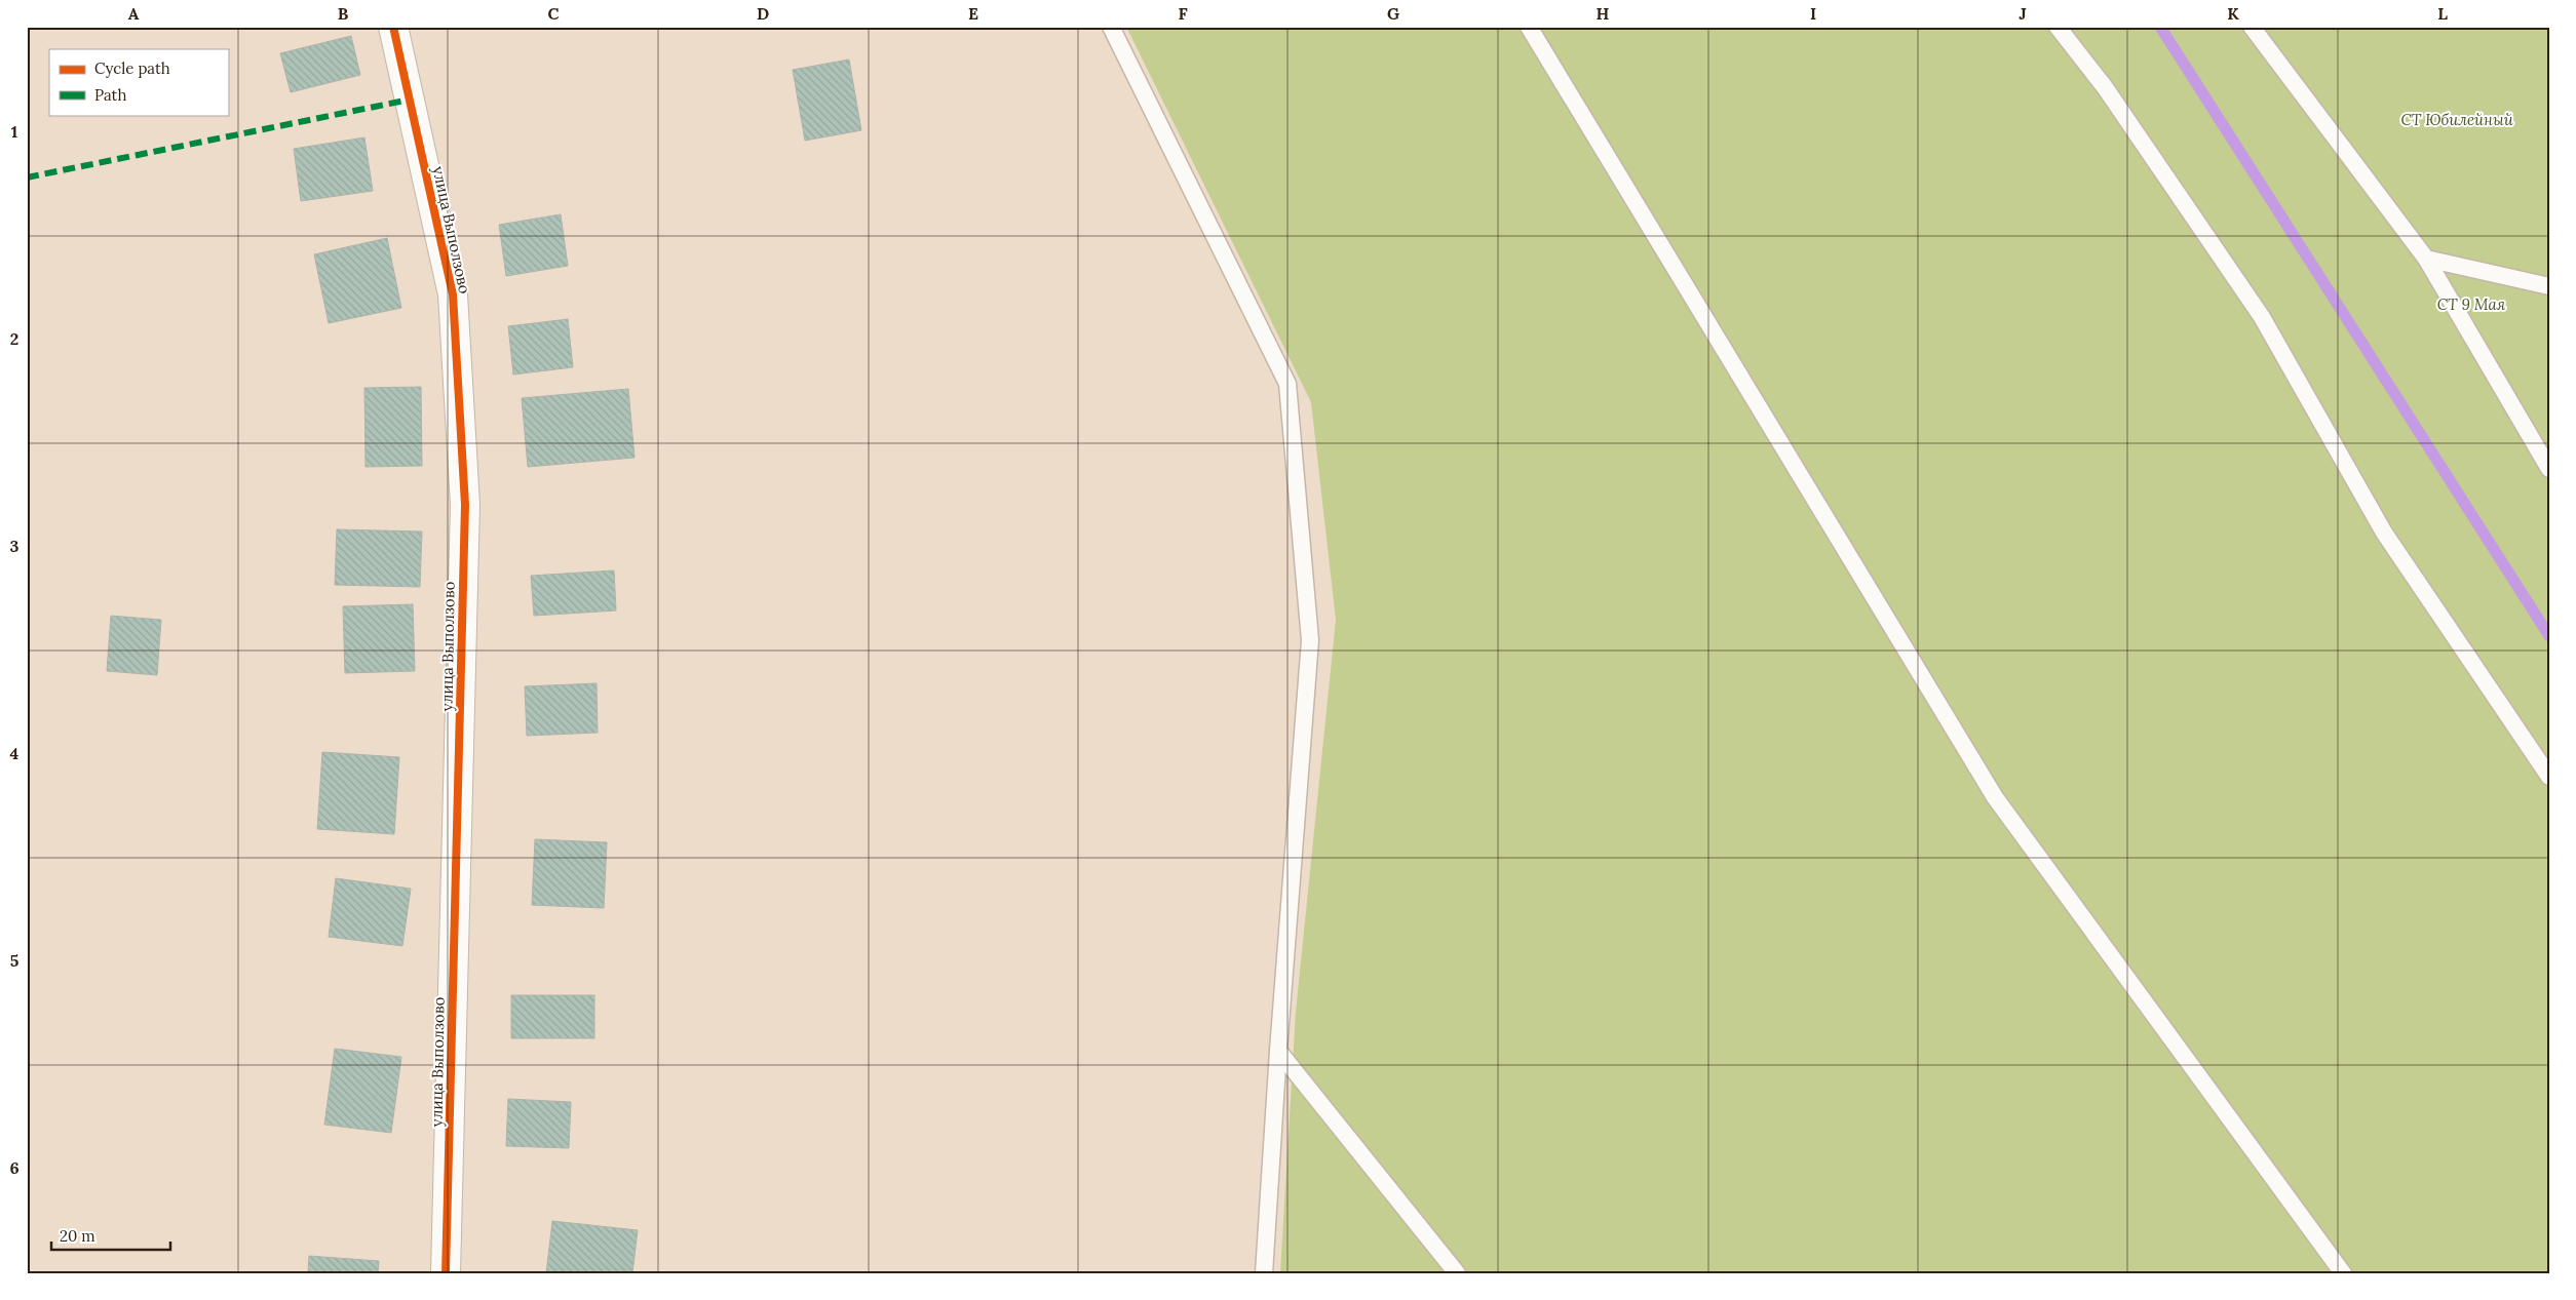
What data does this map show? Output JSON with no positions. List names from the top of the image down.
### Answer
{
  "streets": {
    "street": ["улица Выползово"]
  },
  "parks": ["СТ Юбилейный", "СТ 9 Мая"],
  "legend": ["Cycle path", "Path"],
  "scale_bar": "20 m",
  "grid": {
    "columns": [
      "A",
      "B",
      "C",
      "D",
      "E",
      "F",
      "G",
      "H",
      "I",
      "J",
      "K",
      "L"
    ],
    "rows": [
      "1",
      "2",
      "3",
      "4",
      "5",
      "6"
    ]
  }
}
